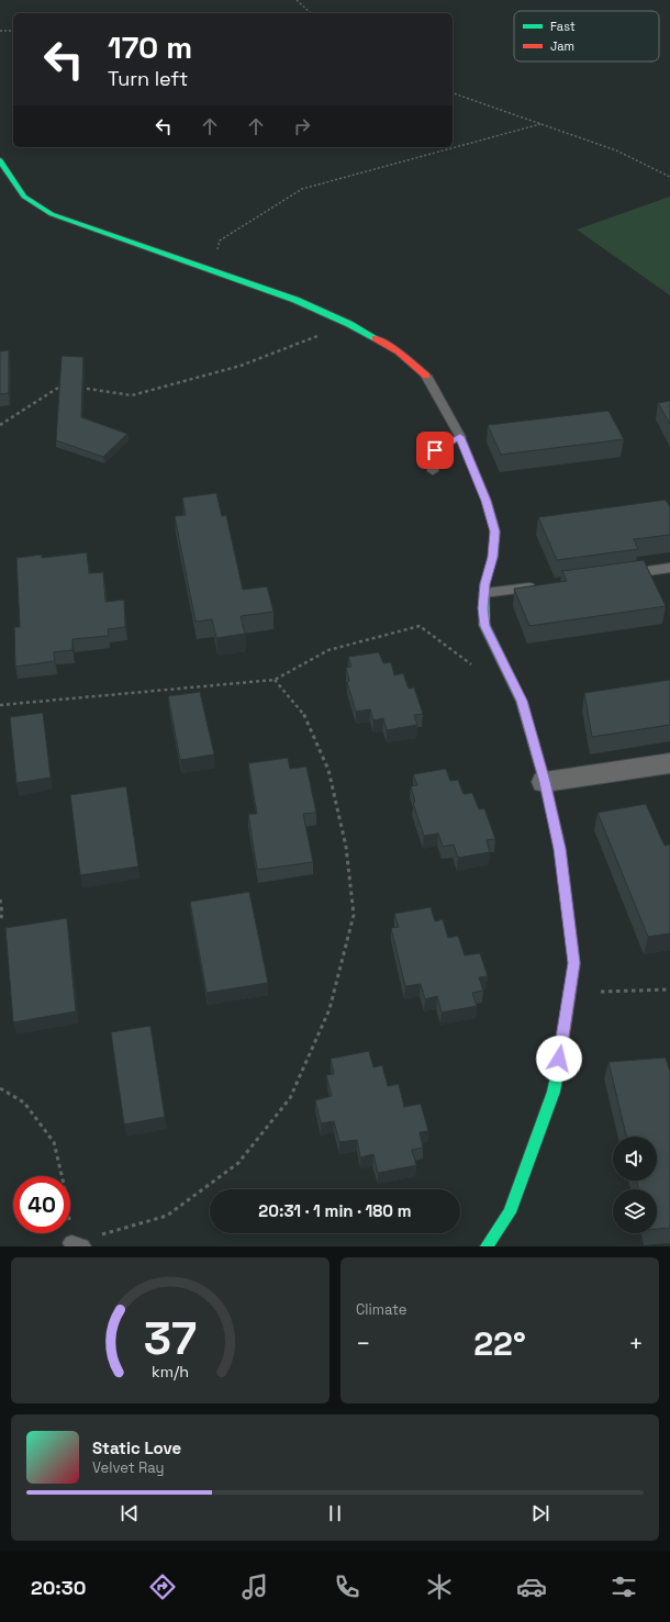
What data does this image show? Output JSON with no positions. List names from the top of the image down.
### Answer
{
  "legend": ["Fast", "Jam"],
  "page": {
    "turn": ["170 m", "Turn left"],
    "limit": "40",
    "trip": "20:31 · 1 min · 180 m",
    "tile": "Climate",
    "heat": ["−", "22°", "+"],
    "song": ["Static Love", "Velvet Ray"],
    "tabs": "20:30",
    "gauge": ["37", "km/h"]
  }
}
